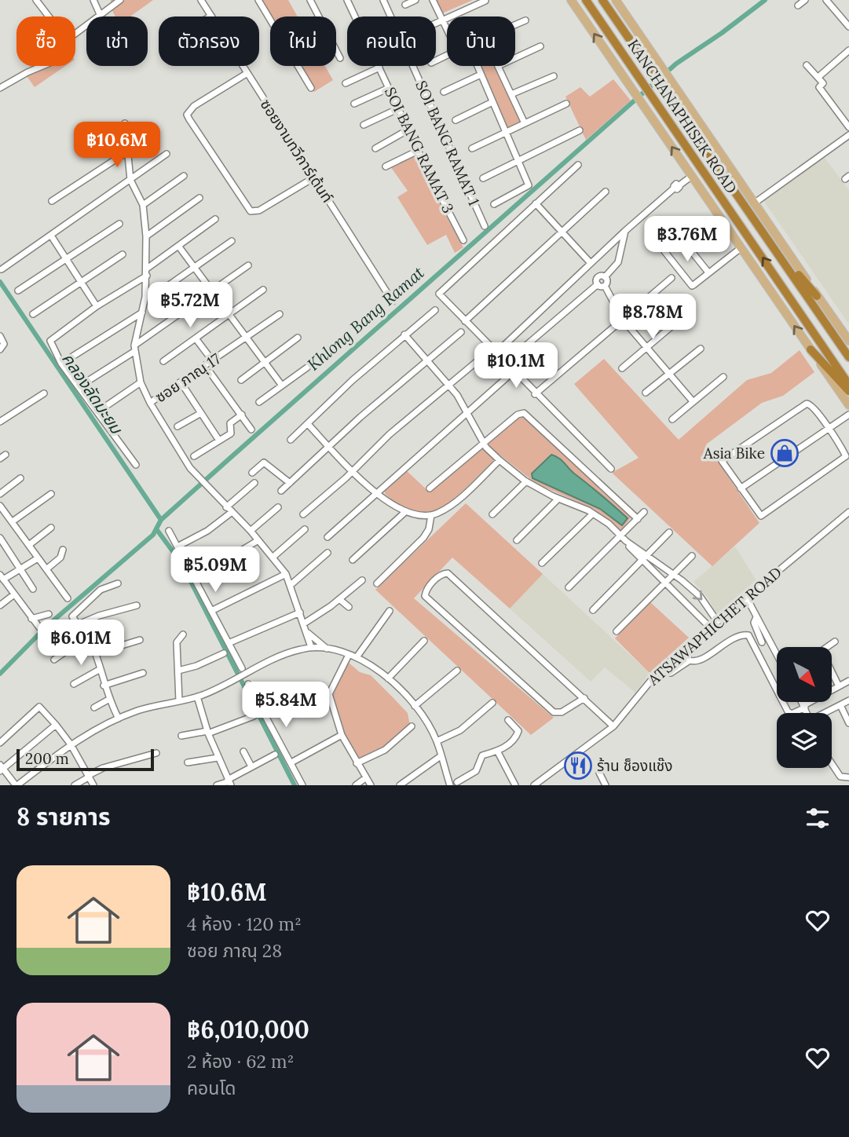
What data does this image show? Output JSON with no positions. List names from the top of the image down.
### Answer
{
  "streets": {
    "highway": ["KANCHANAPHISEK ROAD"],
    "street": [
      "SOI BANG RAMAT 1",
      "SOI BANG RAMAT 3",
      "ซอยงามทวีการ์เด้นท์",
      "ซอย ภาณุ 17",
      "ATSAWAPHICHET ROAD"
    ]
  },
  "water": ["Khlong Bang Ramat", "คลองลัดมะยม"],
  "places": {
    "shop": ["Asia Bike"],
    "restaurant": ["ร้าน ช็องแช๊ง"]
  },
  "scale_bar": "200 m",
  "north": "bottom right",
  "page": {
    "chip": [
      "ซื้อ",
      "เช่า",
      "ตัวกรอง",
      "ใหม่",
      "คอนโด",
      "บ้าน"
    ],
    "price": [
      "฿10.6M",
      "฿3.76M",
      "฿5.72M",
      "฿8.78M",
      "฿10.1M",
      "฿5.09M",
      "฿6.01M",
      "฿5.84M"
    ],
    "scale": "200 m",
    "heading": "8 รายการ",
    "list": [
      {
        "name": "฿10.6M",
        "note": "4 ห้อง · 120 m² · ซอย ภาณุ 28"
      },
      {
        "name": "฿6,010,000",
        "note": "2 ห้อง · 62 m² · คอนโด"
      }
    ]
  }
}
